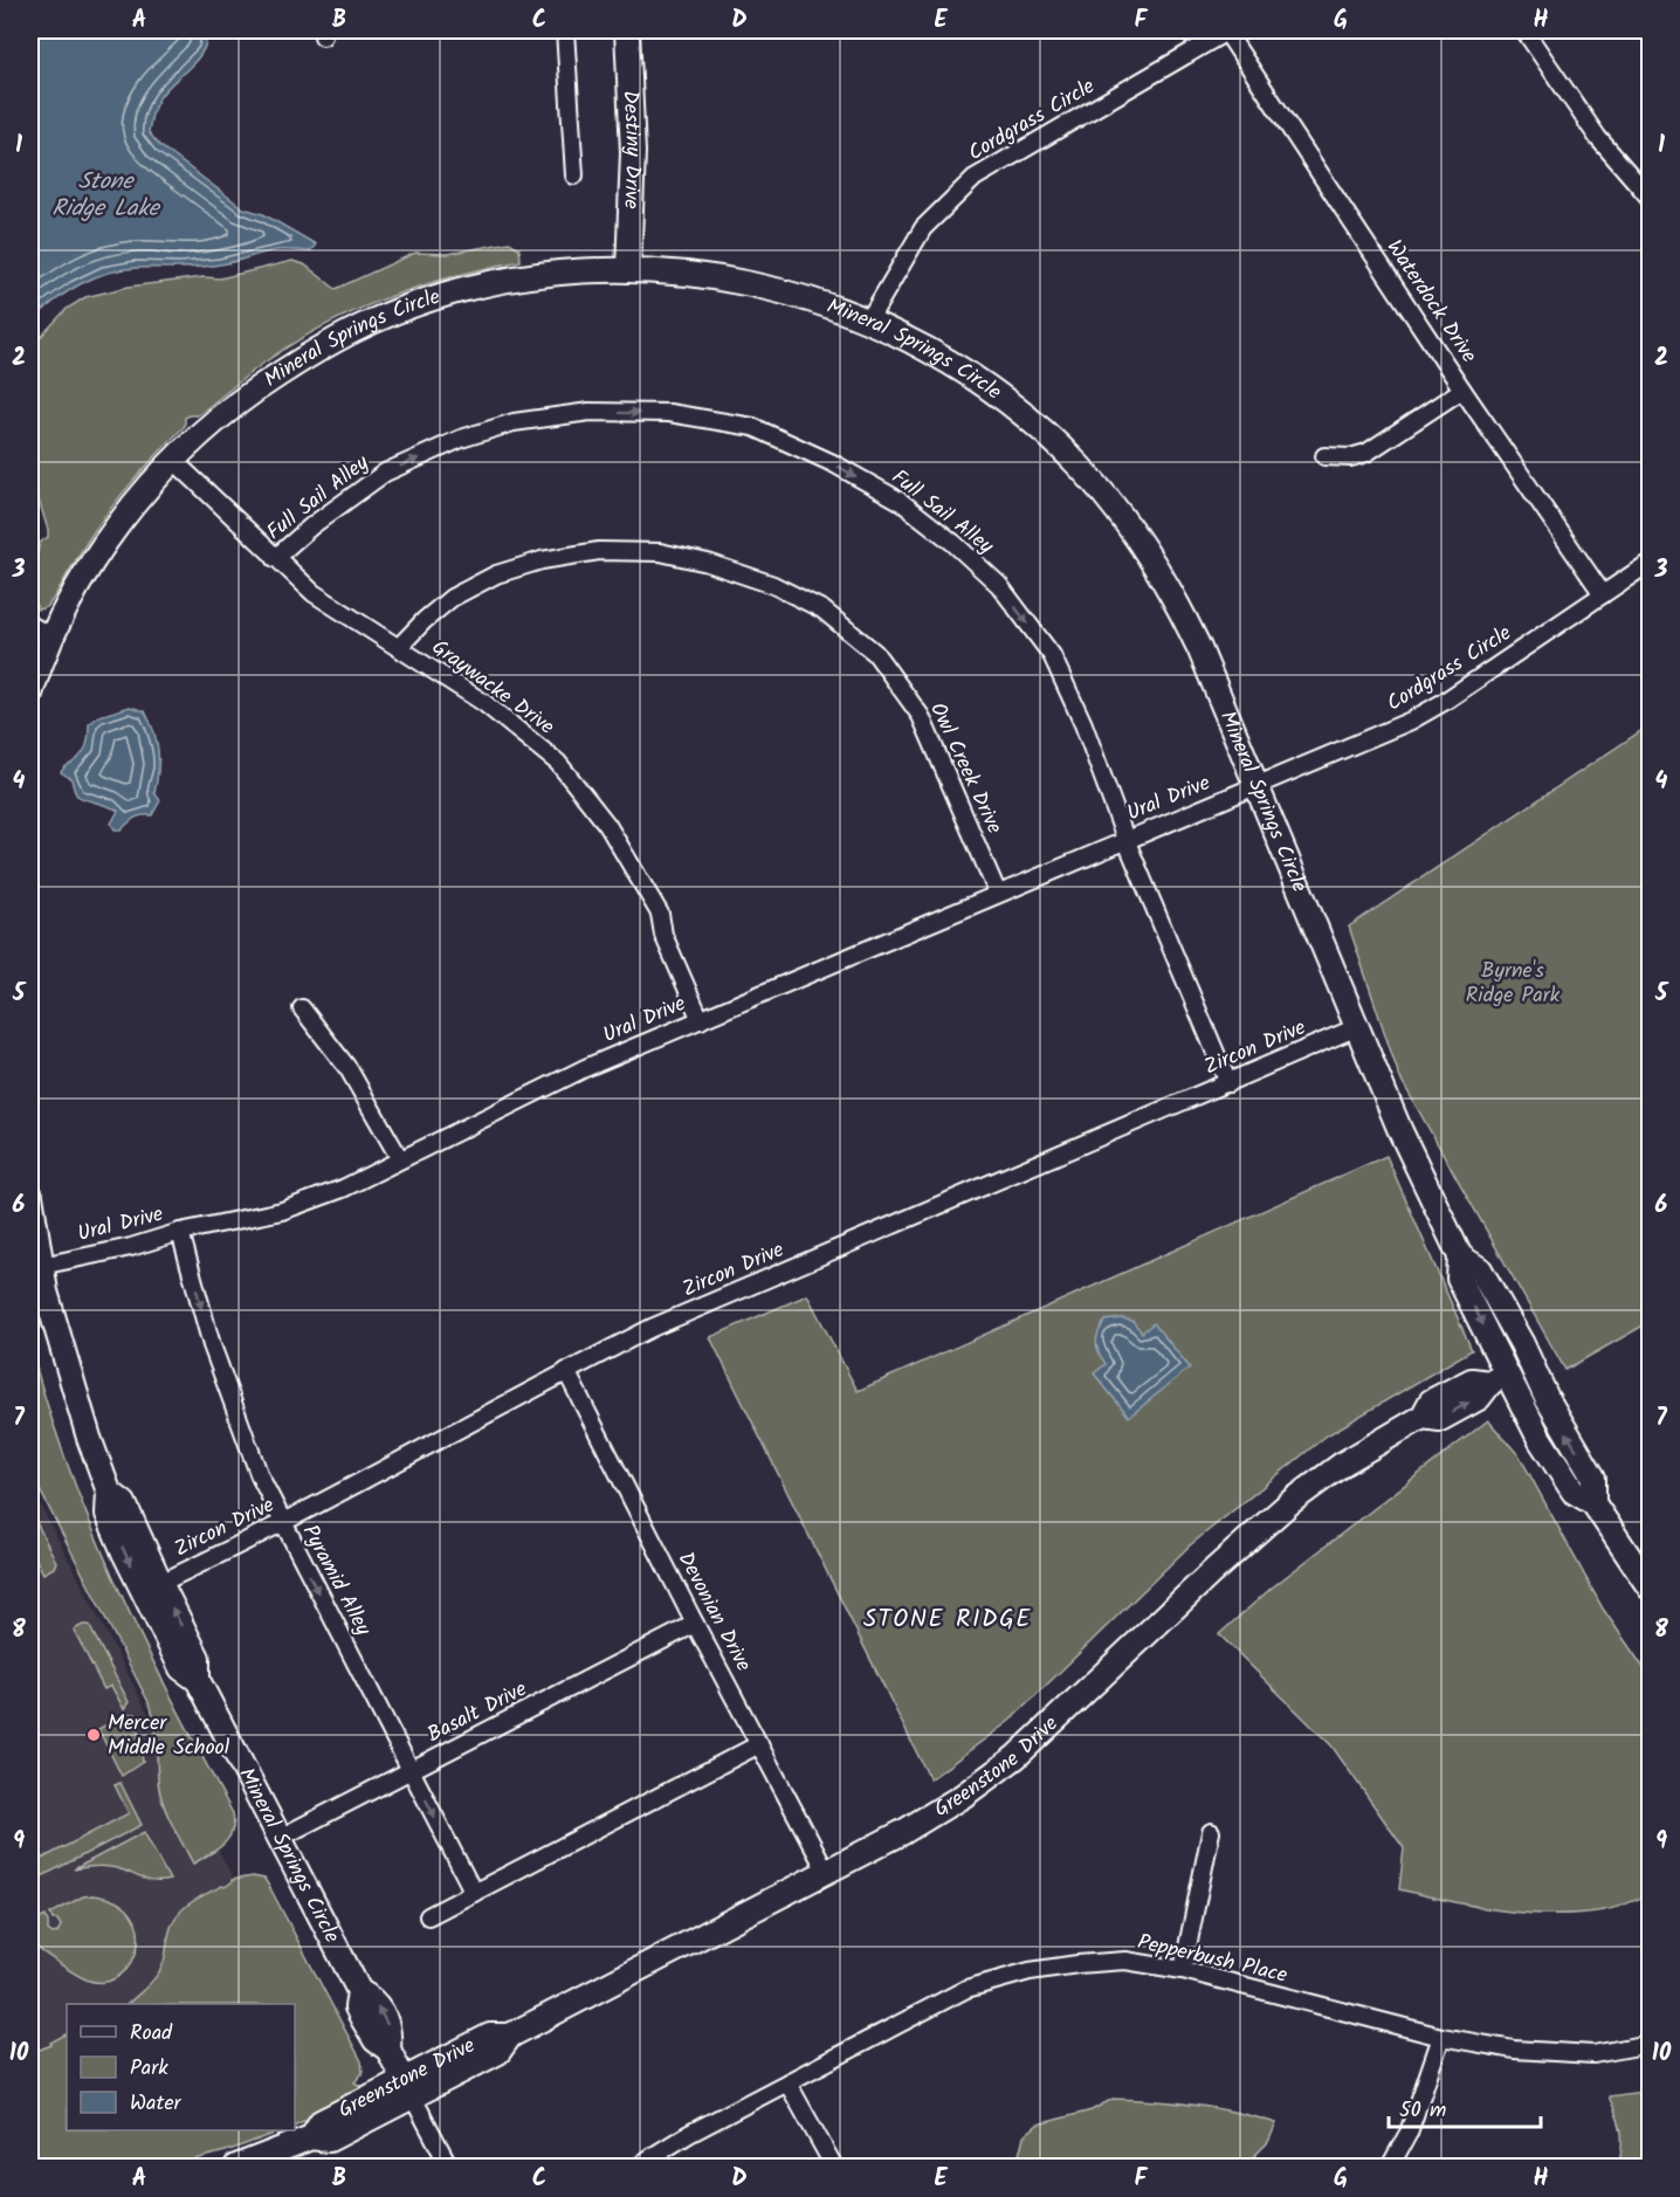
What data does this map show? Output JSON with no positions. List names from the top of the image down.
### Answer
{
  "streets": {
    "street": [
      "Cordgrass Circle",
      "Destiny Drive",
      "Waterdock Drive",
      "Mineral Springs Circle",
      "Full Sail Alley",
      "Graywacke Drive",
      "Owl Creek Drive",
      "Ural Drive",
      "Zircon Drive",
      "Pyramid Alley",
      "Devonian Drive",
      "Basalt Drive",
      "Greenstone Drive",
      "Pepperbush Place"
    ]
  },
  "crossings": [
    ["Cordgrass Circle", "Waterdock Drive"],
    ["Cordgrass Circle", "Mineral Springs Circle"],
    ["Cordgrass Circle", "Ural Drive"],
    ["Destiny Drive", "Mineral Springs Circle"],
    ["Mineral Springs Circle", "Graywacke Drive"],
    ["Mineral Springs Circle", "Ural Drive"],
    ["Mineral Springs Circle", "Zircon Drive"],
    ["Mineral Springs Circle", "Basalt Drive"],
    ["Mineral Springs Circle", "Greenstone Drive"],
    ["Full Sail Alley", "Graywacke Drive"],
    ["Full Sail Alley", "Ural Drive"],
    ["Full Sail Alley", "Zircon Drive"],
    ["Graywacke Drive", "Owl Creek Drive"],
    ["Graywacke Drive", "Ural Drive"],
    ["Owl Creek Drive", "Ural Drive"],
    ["Ural Drive", "Pyramid Alley"],
    ["Zircon Drive", "Pyramid Alley"],
    ["Zircon Drive", "Devonian Drive"],
    ["Pyramid Alley", "Basalt Drive"],
    ["Devonian Drive", "Basalt Drive"],
    ["Devonian Drive", "Greenstone Drive"]
  ],
  "one_way": ["Full Sail Alley", "Pyramid Alley"],
  "districts": ["STONE RIDGE"],
  "water": ["Stone Ridge Lake"],
  "parks": ["Byrne's Ridge Park"],
  "places": ["Mercer Middle School"],
  "legend": ["Road", "Park", "Water"],
  "scale_bar": "50 m",
  "grid": {
    "columns": [
      "A",
      "B",
      "C",
      "D",
      "E",
      "F",
      "G",
      "H"
    ],
    "rows": [
      "1",
      "2",
      "3",
      "4",
      "5",
      "6",
      "7",
      "8",
      "9",
      "10"
    ]
  }
}
